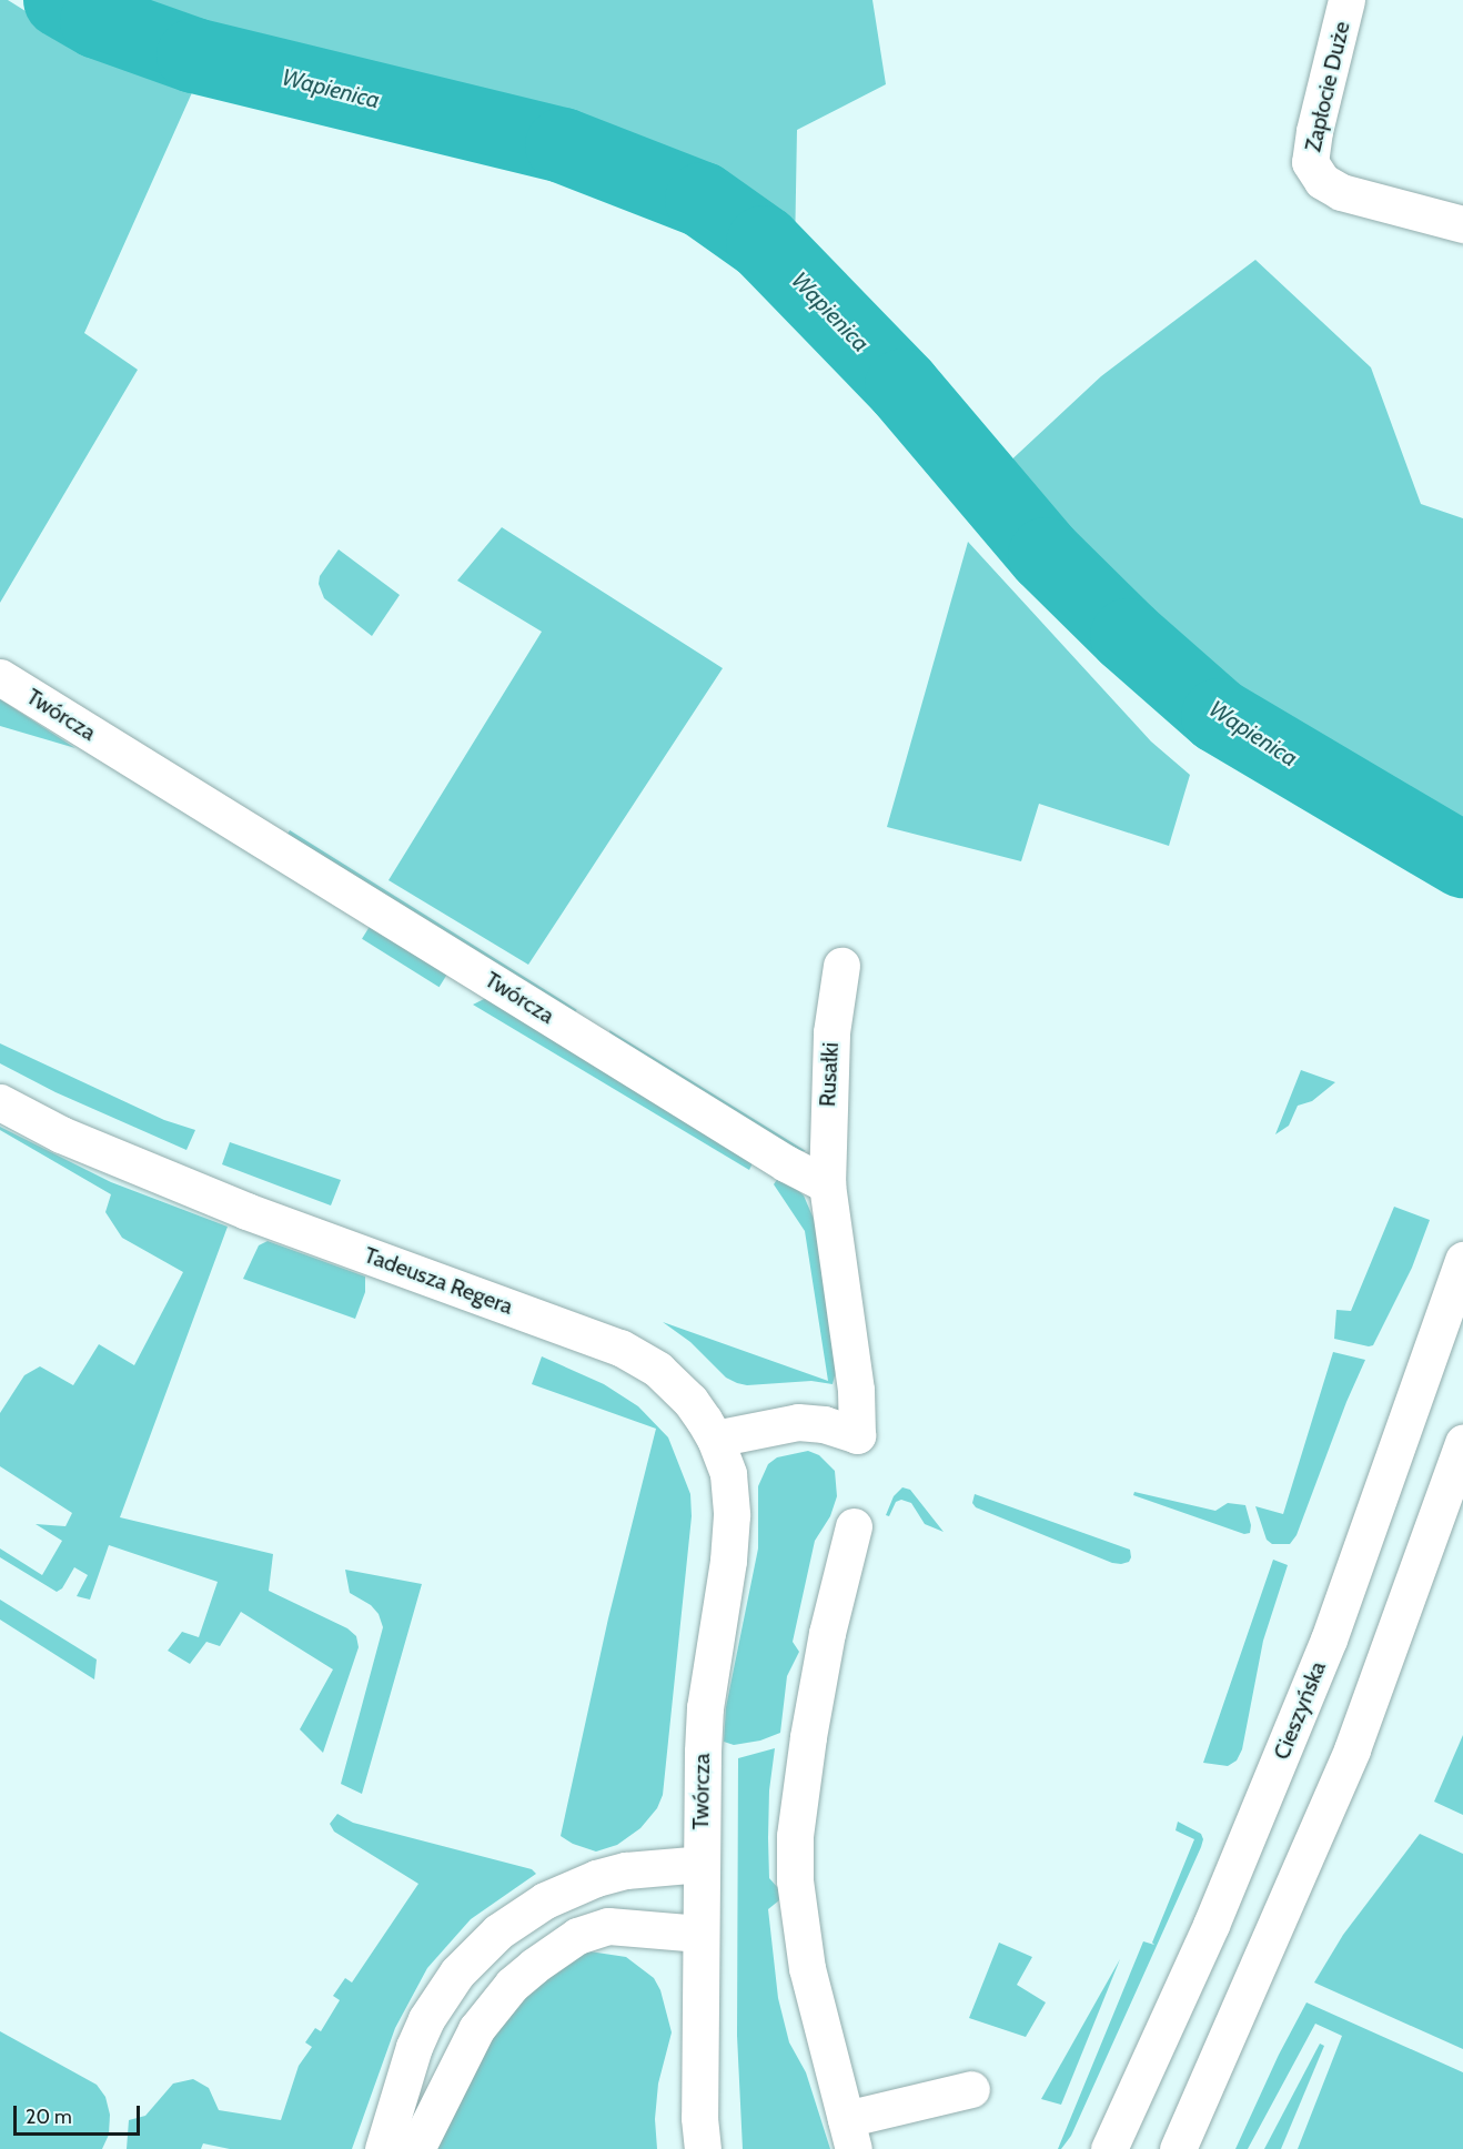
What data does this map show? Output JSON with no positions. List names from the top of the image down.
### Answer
{
  "streets": {
    "street": [
      "Zapłocie Duże",
      "Twórcza",
      "Rusałki",
      "Tadeusza Regera",
      "Cieszyńska"
    ]
  },
  "crossings": [
    ["Twórcza", "Rusałki"],
    ["Twórcza", "Tadeusza Regera"]
  ],
  "water": ["Wapienica"],
  "scale_bar": "20 m"
}
